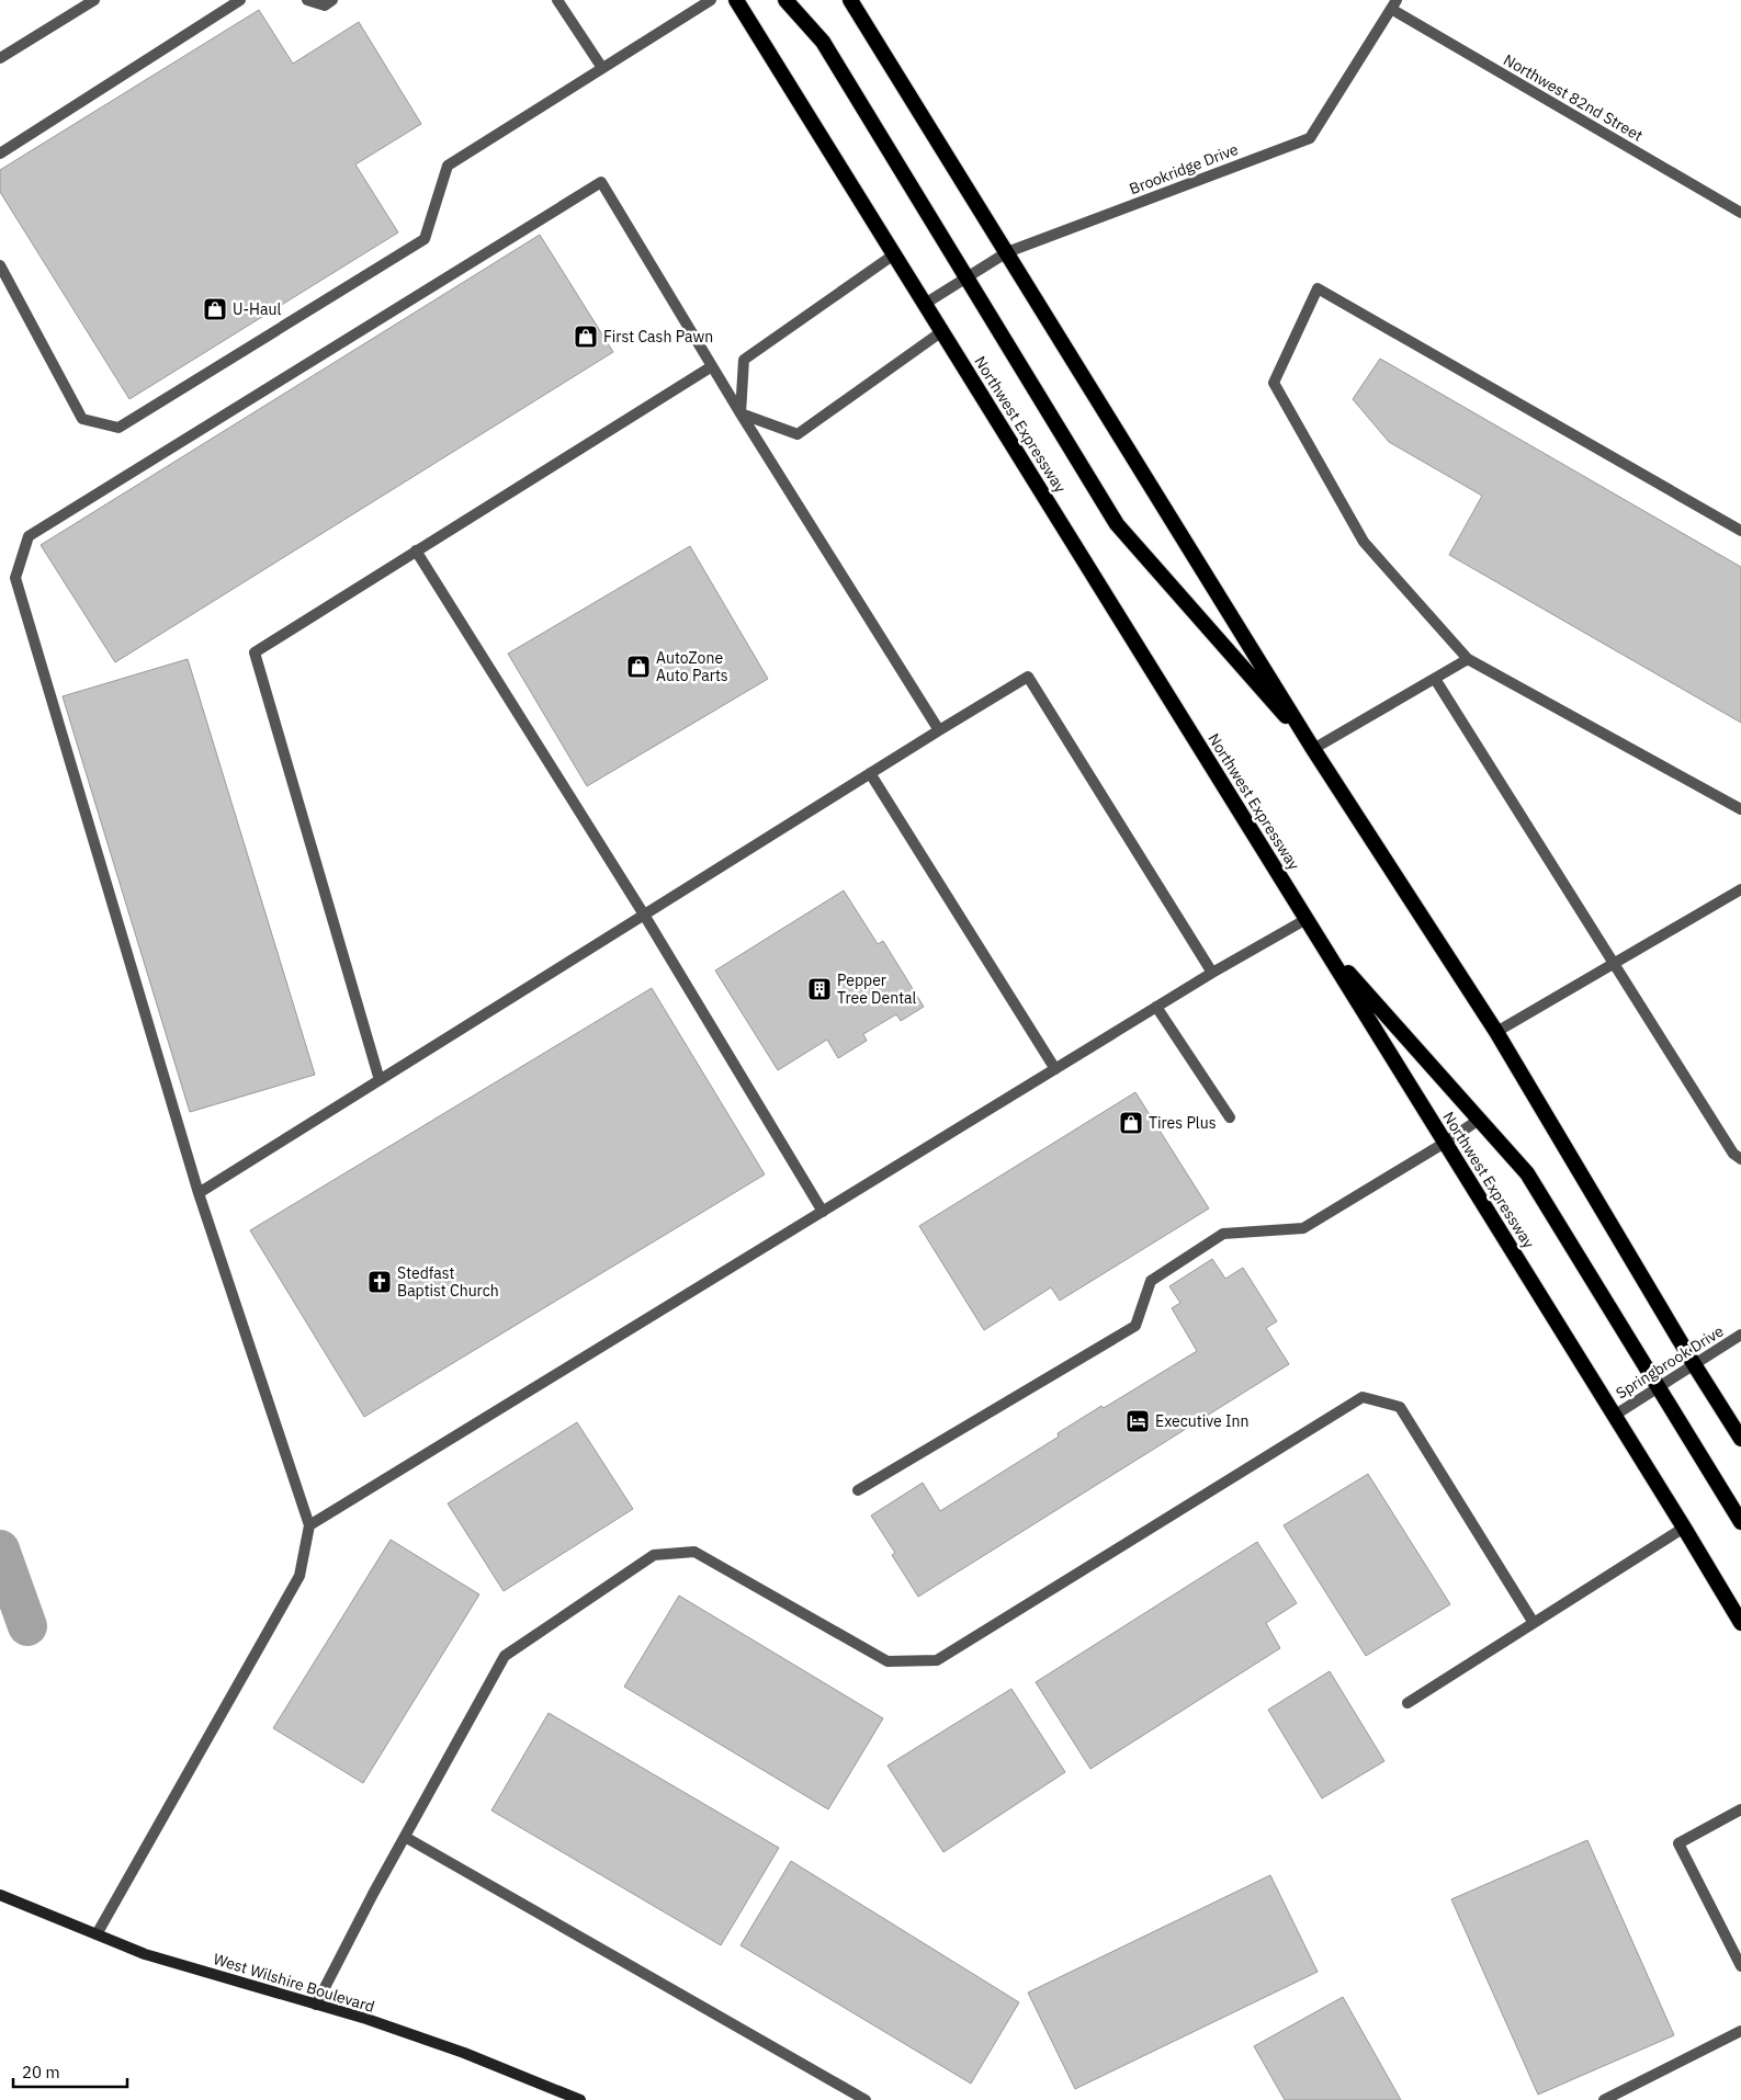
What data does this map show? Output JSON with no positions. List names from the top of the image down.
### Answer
{
  "streets": {
    "highway": ["Northwest Expressway"],
    "main road": ["West Wilshire Boulevard"],
    "street": ["Northwest 82nd Street", "Brookridge Drive", "Springbrook Drive"]
  },
  "crossings": [
    ["Northwest 82nd Street", "Brookridge Drive"],
    ["Brookridge Drive", "Northwest Expressway"],
    ["Northwest Expressway", "Springbrook Drive"]
  ],
  "places": {
    "shop": [
      "U-Haul",
      "First Cash Pawn",
      "AutoZone Auto Parts",
      "Tires Plus"
    ],
    "building": ["Pepper Tree Dental"],
    "church": ["Stedfast Baptist Church"],
    "hotel": ["Executive Inn"]
  },
  "scale_bar": "20 m"
}
